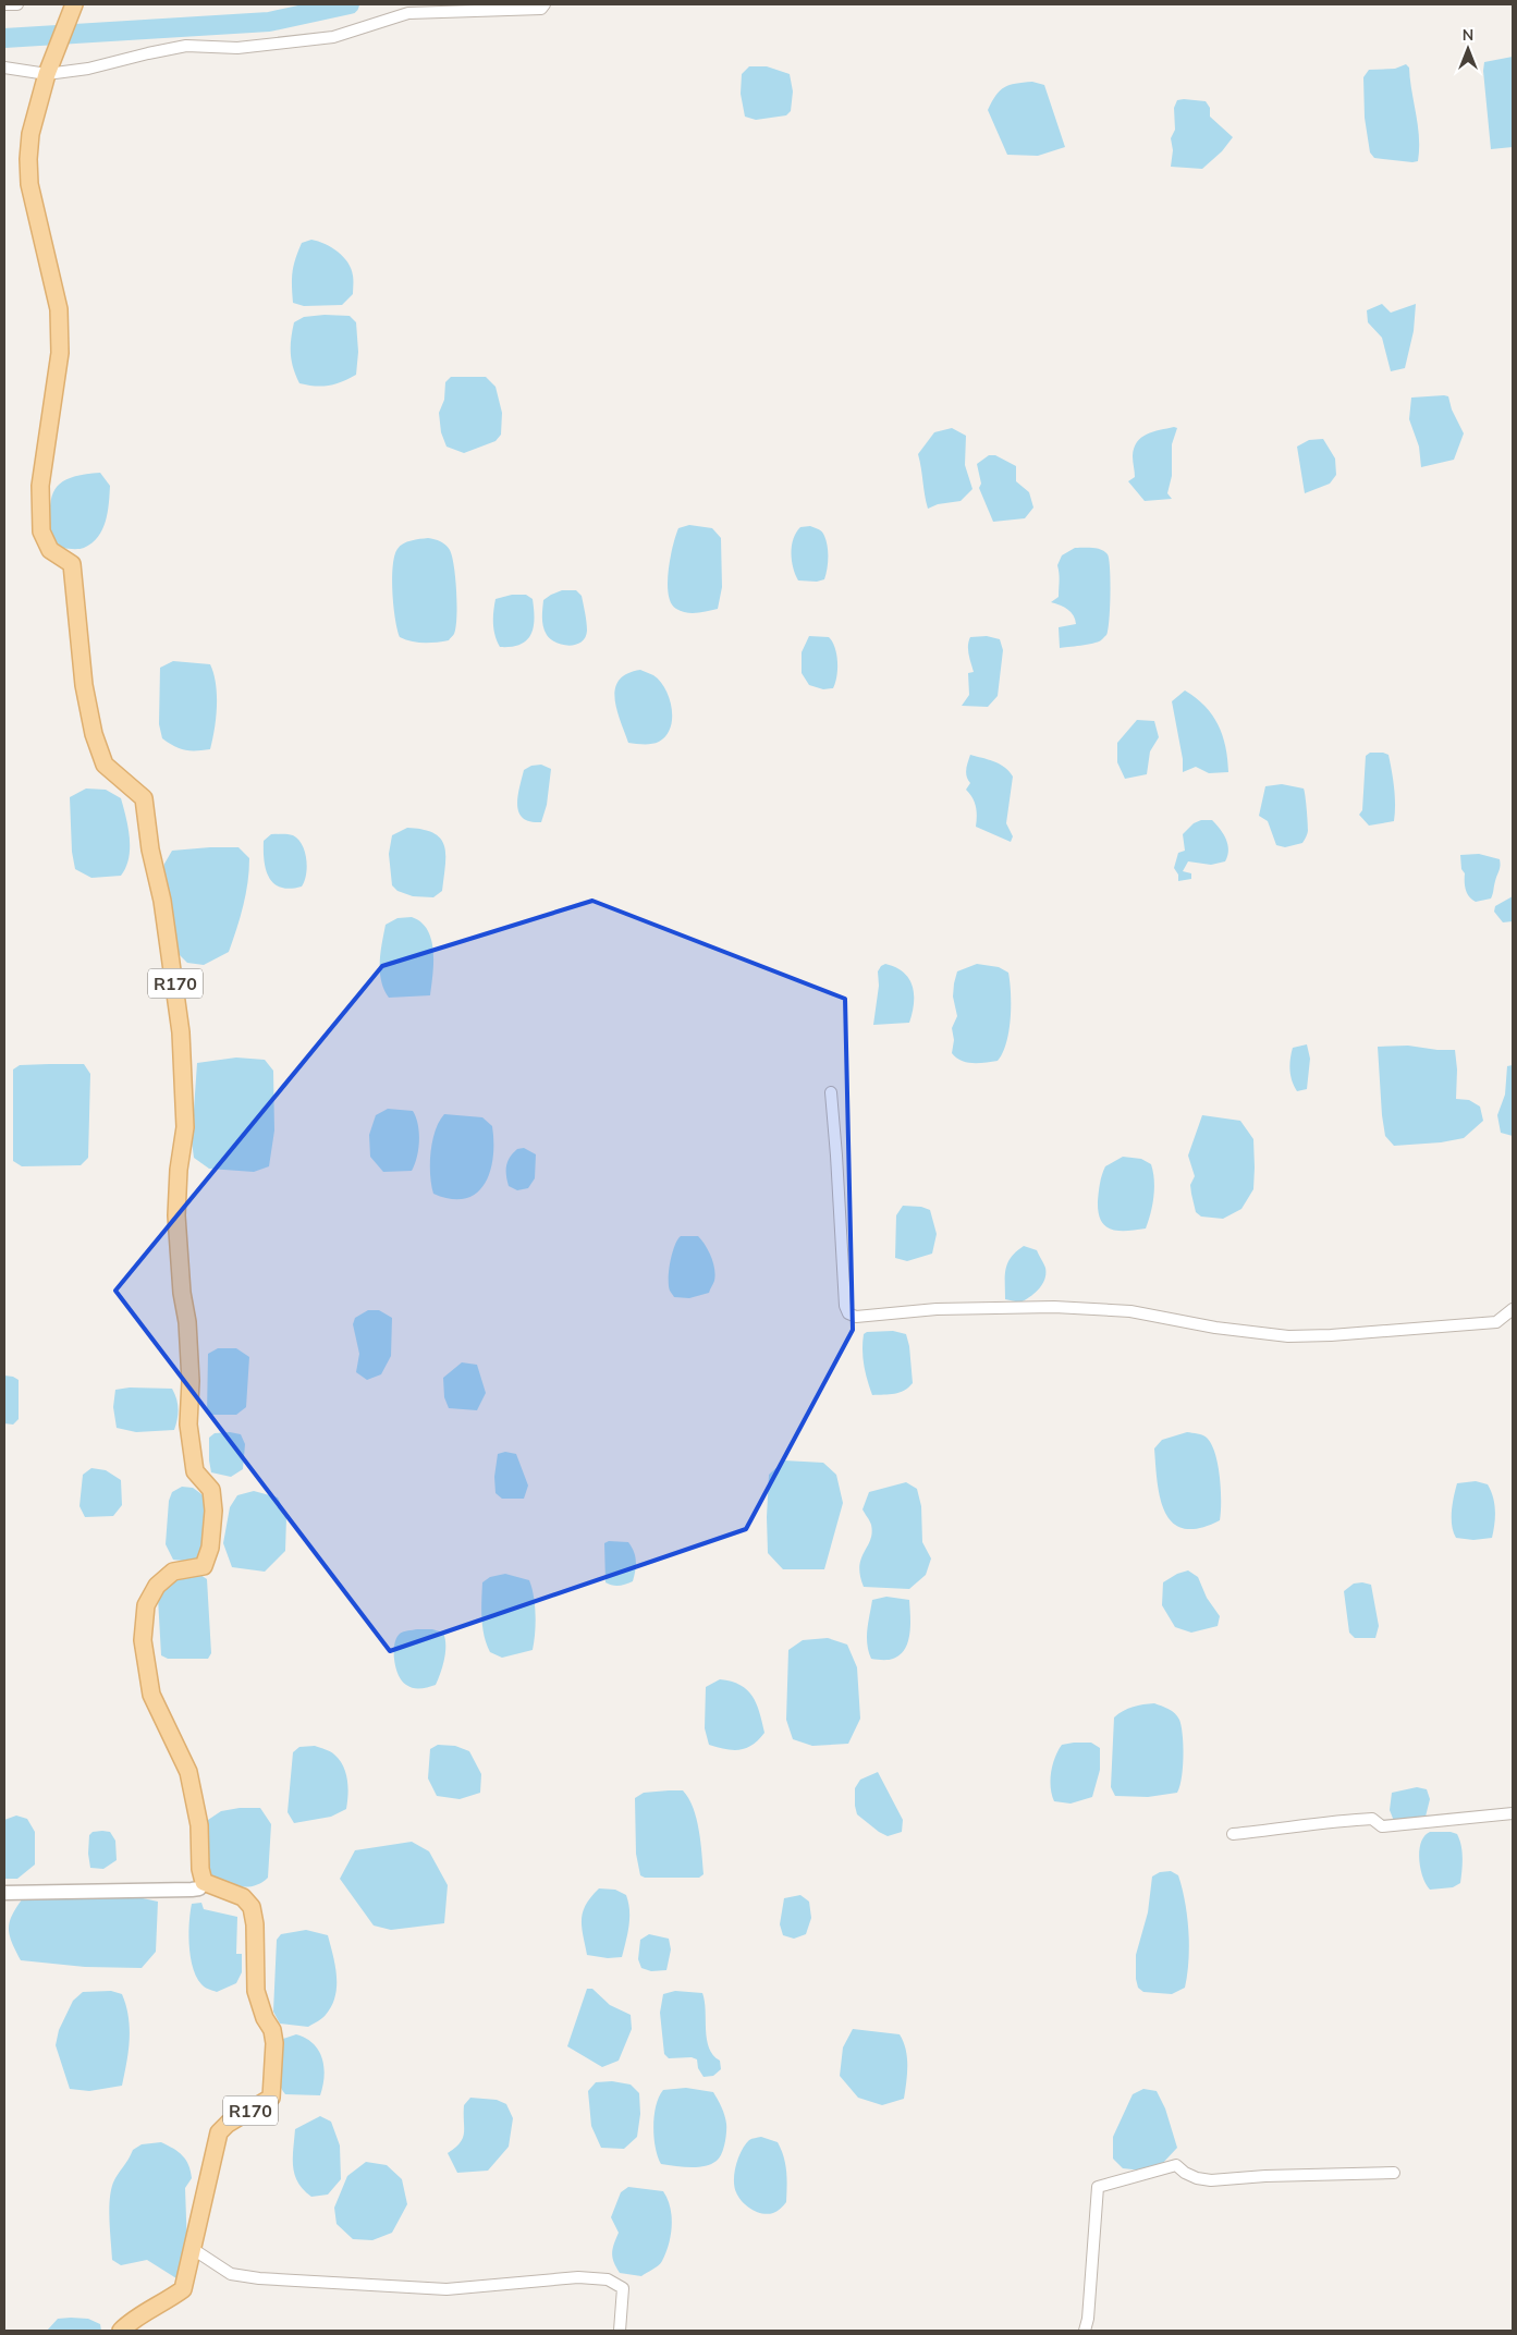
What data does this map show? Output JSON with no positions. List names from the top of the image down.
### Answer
{
  "streets": {
    "main road": ["R170"]
  },
  "north": "top"
}
